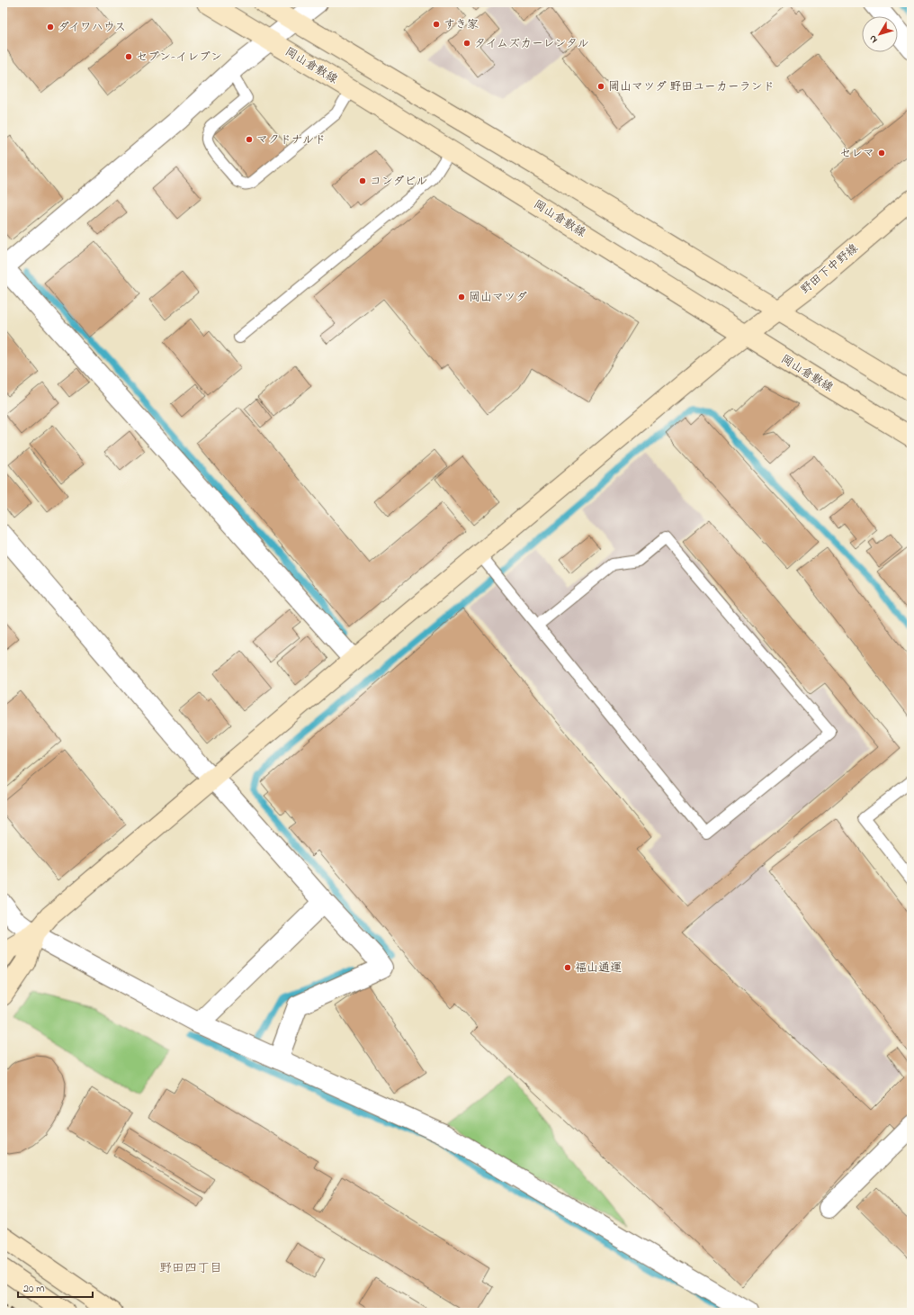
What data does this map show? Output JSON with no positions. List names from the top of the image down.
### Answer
{
  "streets": {
    "main road": ["岡山倉敷線", "野田下中野線"]
  },
  "crossings": [
    ["岡山倉敷線", "野田下中野線"]
  ],
  "districts": ["野田四丁目"],
  "places": [
    "すき家",
    "ダイワハウス",
    "タイムズカーレンタル",
    "セブン-イレブン",
    "岡山マツダ 野田ユーカーランド",
    "マクドナルド",
    "セレマ",
    "コンダビル",
    "岡山マツダ",
    "福山通運"
  ],
  "scale_bar": "20 m",
  "north": "bottom left"
}
